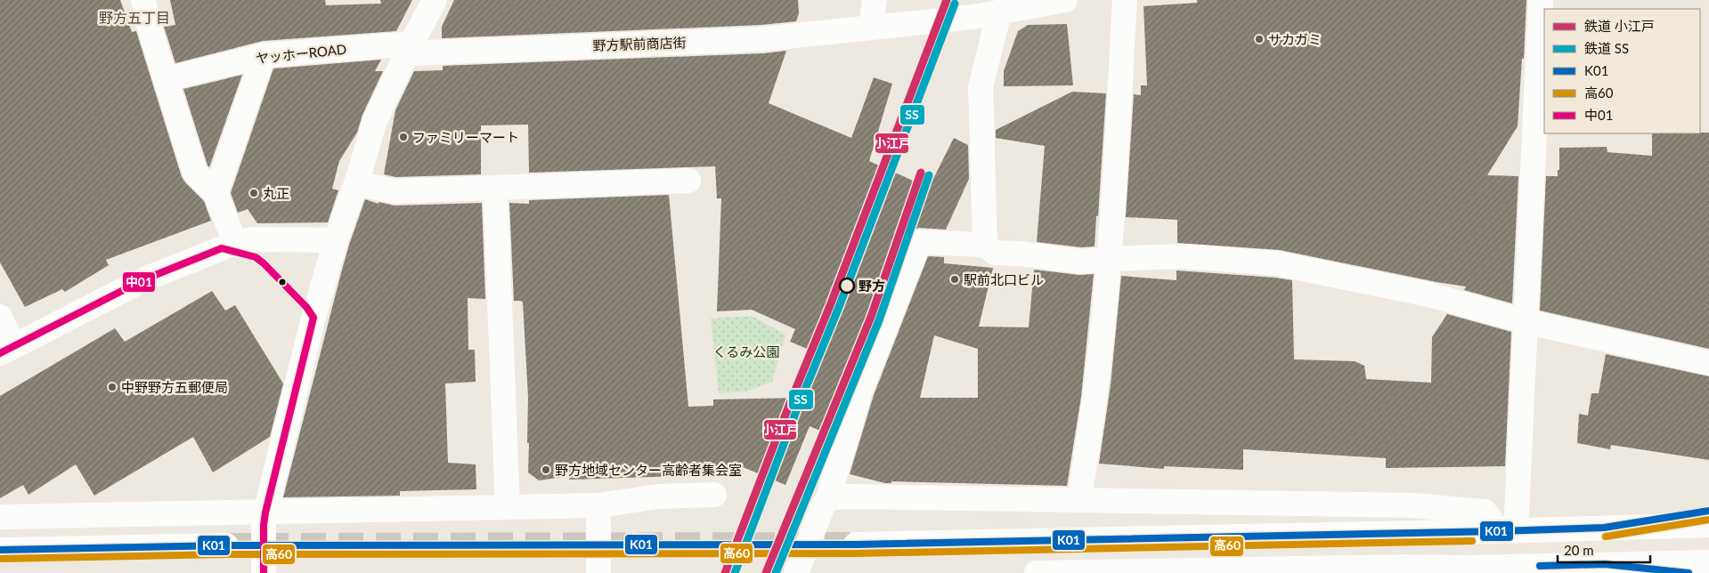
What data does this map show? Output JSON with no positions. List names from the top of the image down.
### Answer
{
  "streets": {
    "street": ["野方駅前商店街", "ヤッホーROAD"]
  },
  "crossings": [
    ["野方駅前商店街", "ヤッホーROAD"]
  ],
  "districts": ["野方五丁目"],
  "parks": ["くるみ公園"],
  "places": [
    "サカガミ",
    "ファミリーマート",
    "丸正",
    "駅前北口ビル",
    "野方",
    "中野野方五郵便局",
    "野方地域センター高齢者集会室"
  ],
  "lines": [
    "rail line 小江戸",
    "rail line SS",
    "transit line 中01",
    "transit line K01",
    "transit line 高60"
  ],
  "legend": [
    "鉄道 小江戸",
    "鉄道 SS",
    "K01",
    "高60",
    "中01"
  ],
  "scale_bar": "20 m"
}
